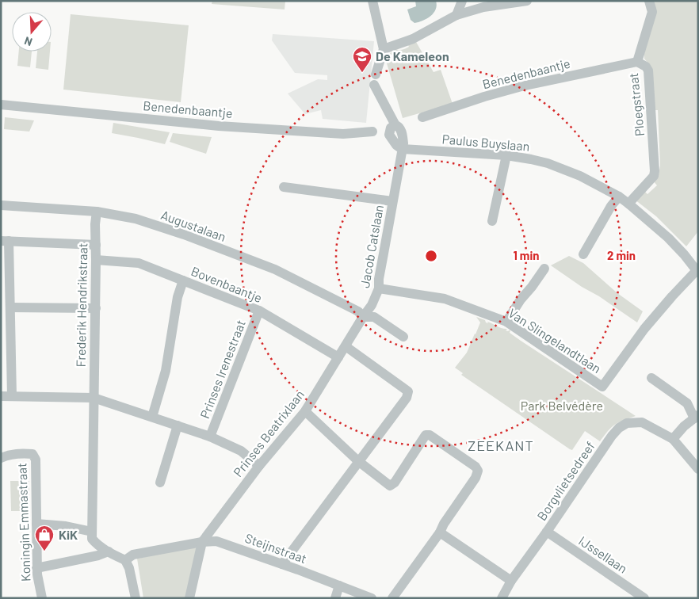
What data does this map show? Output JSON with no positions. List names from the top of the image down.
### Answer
{
  "streets": {
    "street": [
      "Benedenbaantje",
      "Ploegstraat",
      "Paulus Buyslaan",
      "Augustalaan",
      "Jacob Catslaan",
      "Bovenbaantje",
      "Frederik Hendrikstraat",
      "Van Slingelandtlaan",
      "Prinses Irenestraat",
      "Prinses Beatrixlaan",
      "Borgvlietsedreef",
      "Koningin Emmastraat",
      "Steijnstraat",
      "IJssellaan"
    ]
  },
  "crossings": [
    ["Benedenbaantje", "Ploegstraat"],
    ["Ploegstraat", "Paulus Buyslaan"],
    ["Paulus Buyslaan", "Jacob Catslaan"],
    ["Paulus Buyslaan", "Van Slingelandtlaan"],
    ["Augustalaan", "Jacob Catslaan"],
    ["Augustalaan", "Frederik Hendrikstraat"],
    ["Augustalaan", "Prinses Beatrixlaan"],
    ["Jacob Catslaan", "Van Slingelandtlaan"],
    ["Jacob Catslaan", "Prinses Beatrixlaan"],
    ["Bovenbaantje", "Frederik Hendrikstraat"],
    ["Bovenbaantje", "Prinses Irenestraat"],
    ["Bovenbaantje", "Prinses Beatrixlaan"],
    ["Prinses Beatrixlaan", "Steijnstraat"],
    ["Borgvlietsedreef", "IJssellaan"]
  ],
  "districts": ["ZEEKANT"],
  "parks": ["Park Belvédère"],
  "places": {
    "school or university": ["De Kameleon"],
    "shop": ["KiK"]
  },
  "north": "bottom",
  "rings": ["1 min", "2 min"]
}
